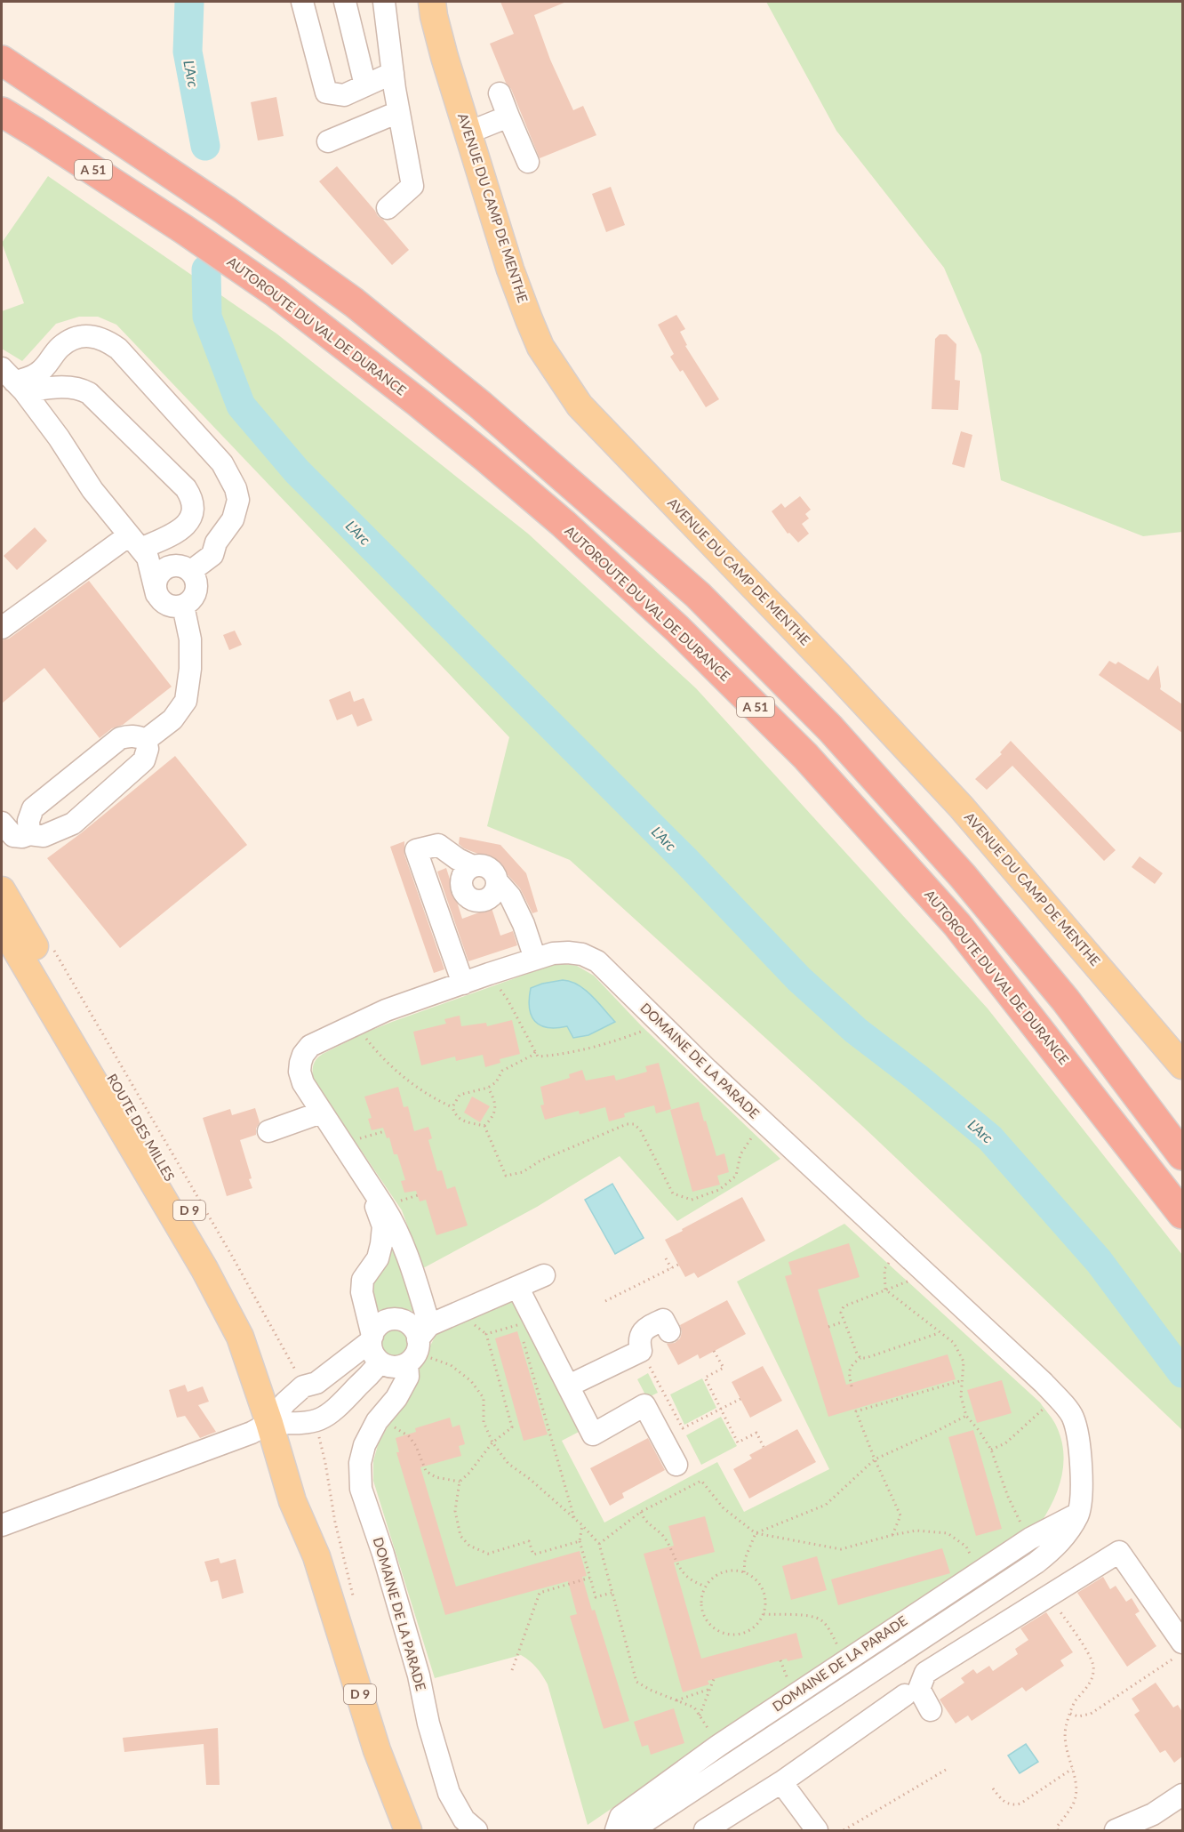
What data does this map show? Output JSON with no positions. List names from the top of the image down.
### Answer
{
  "streets": {
    "highway": ["A 51", "AUTOROUTE DU VAL DE DURANCE"],
    "main road": ["AVENUE DU CAMP DE MENTHE", "ROUTE DES MILLES", "D 9"],
    "street": ["DOMAINE DE LA PARADE"]
  },
  "water": ["L'Arc"]
}
